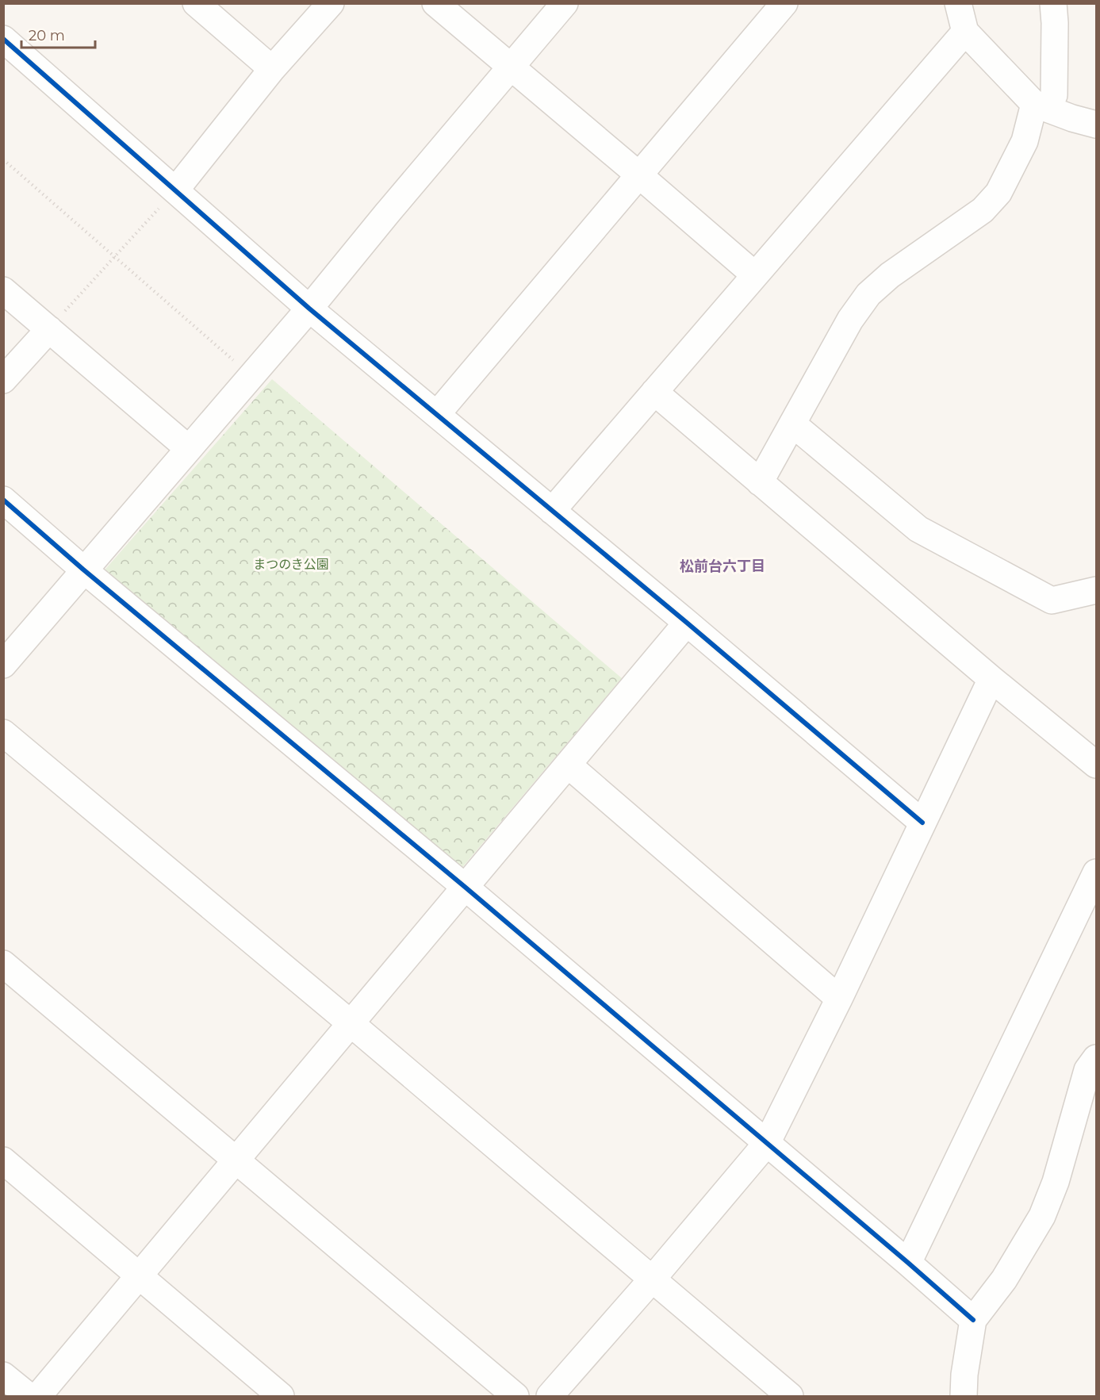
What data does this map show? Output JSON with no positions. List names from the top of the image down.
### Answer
{
  "districts": ["松前台六丁目"],
  "parks": ["まつのき公園"],
  "scale_bar": "20 m"
}
